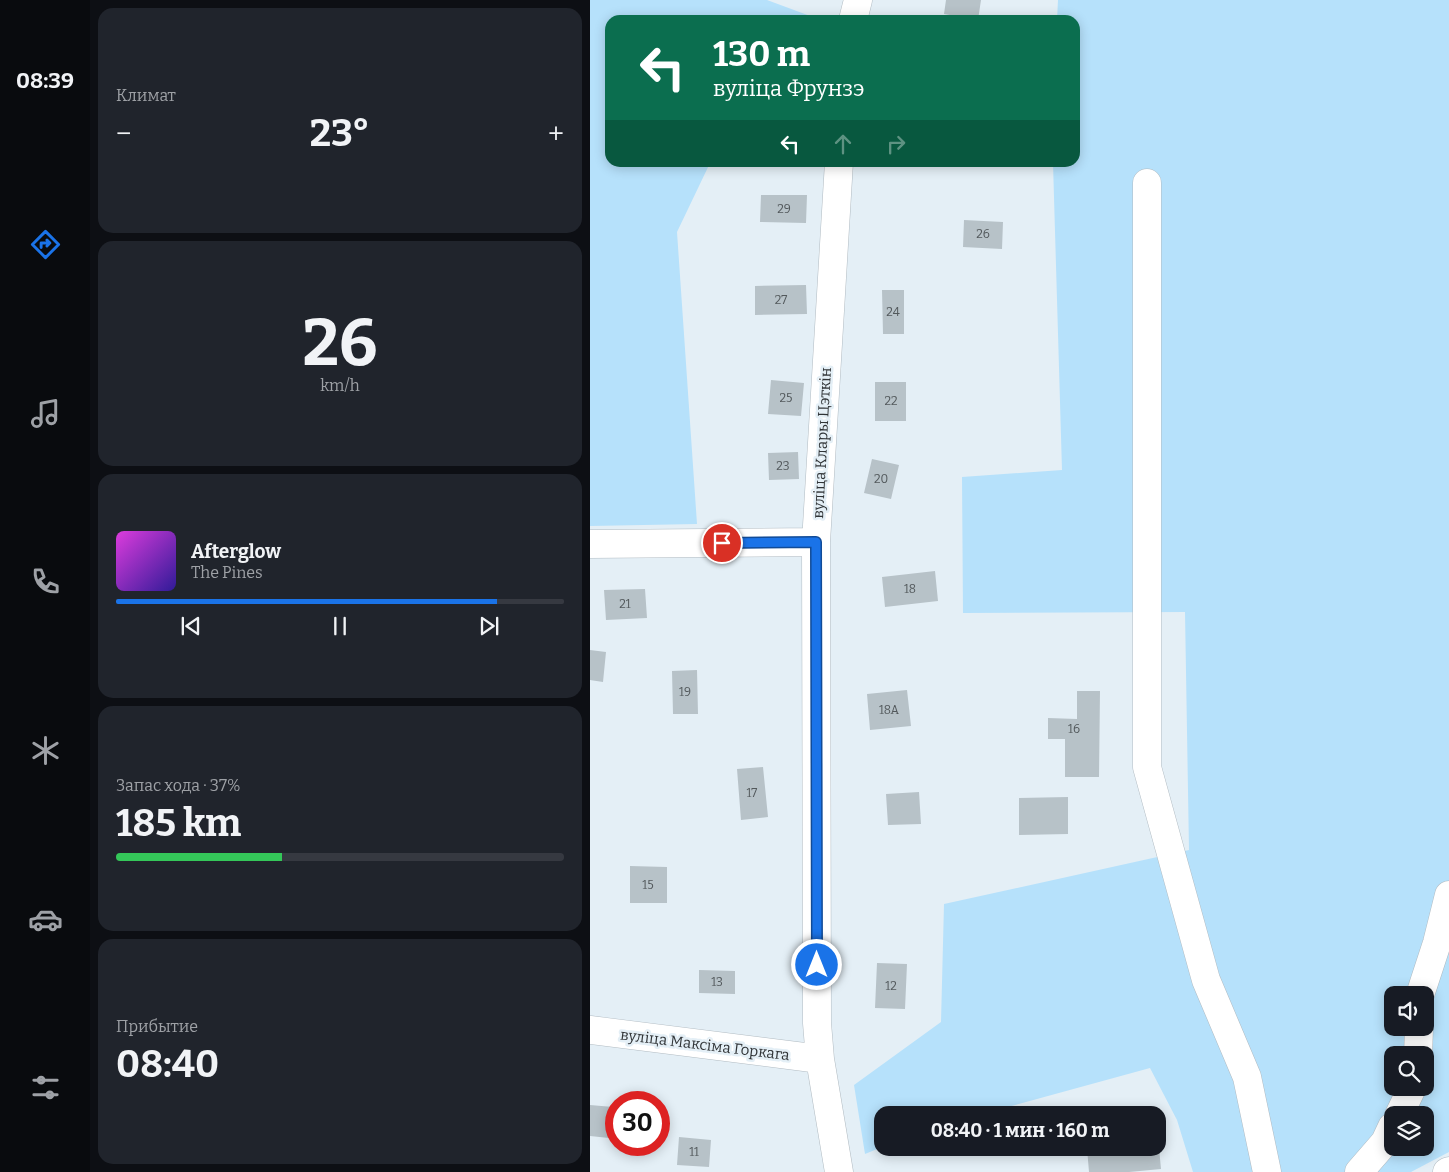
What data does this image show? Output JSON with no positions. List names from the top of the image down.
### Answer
{
  "streets": {
    "street": ["вуліца Клары Цэткін", "вуліца Максіма Горкага"]
  },
  "crossings": [
    ["вуліца Клары Цэткін", "вуліца Максіма Горкага"]
  ],
  "house_numbers": [
    "29",
    "26",
    "27",
    "24",
    "25",
    "22",
    "23",
    "20",
    "18",
    "21",
    "19",
    "18А",
    "16",
    "17",
    "15",
    "13",
    "12",
    "11"
  ],
  "page": {
    "tabs": "08:39",
    "tile": [
      "Климат",
      ["26", "km/h"],
      ["Запас хода · 37%", "185 km"],
      ["Прибытие", "08:40"]
    ],
    "turn": ["130 m", "вуліца Фрунзэ"],
    "heat": ["−", "23°", "+"],
    "song": ["Afterglow", "The Pines"],
    "limit": "30",
    "trip": "08:40 · 1 мин · 160 m"
  }
}
